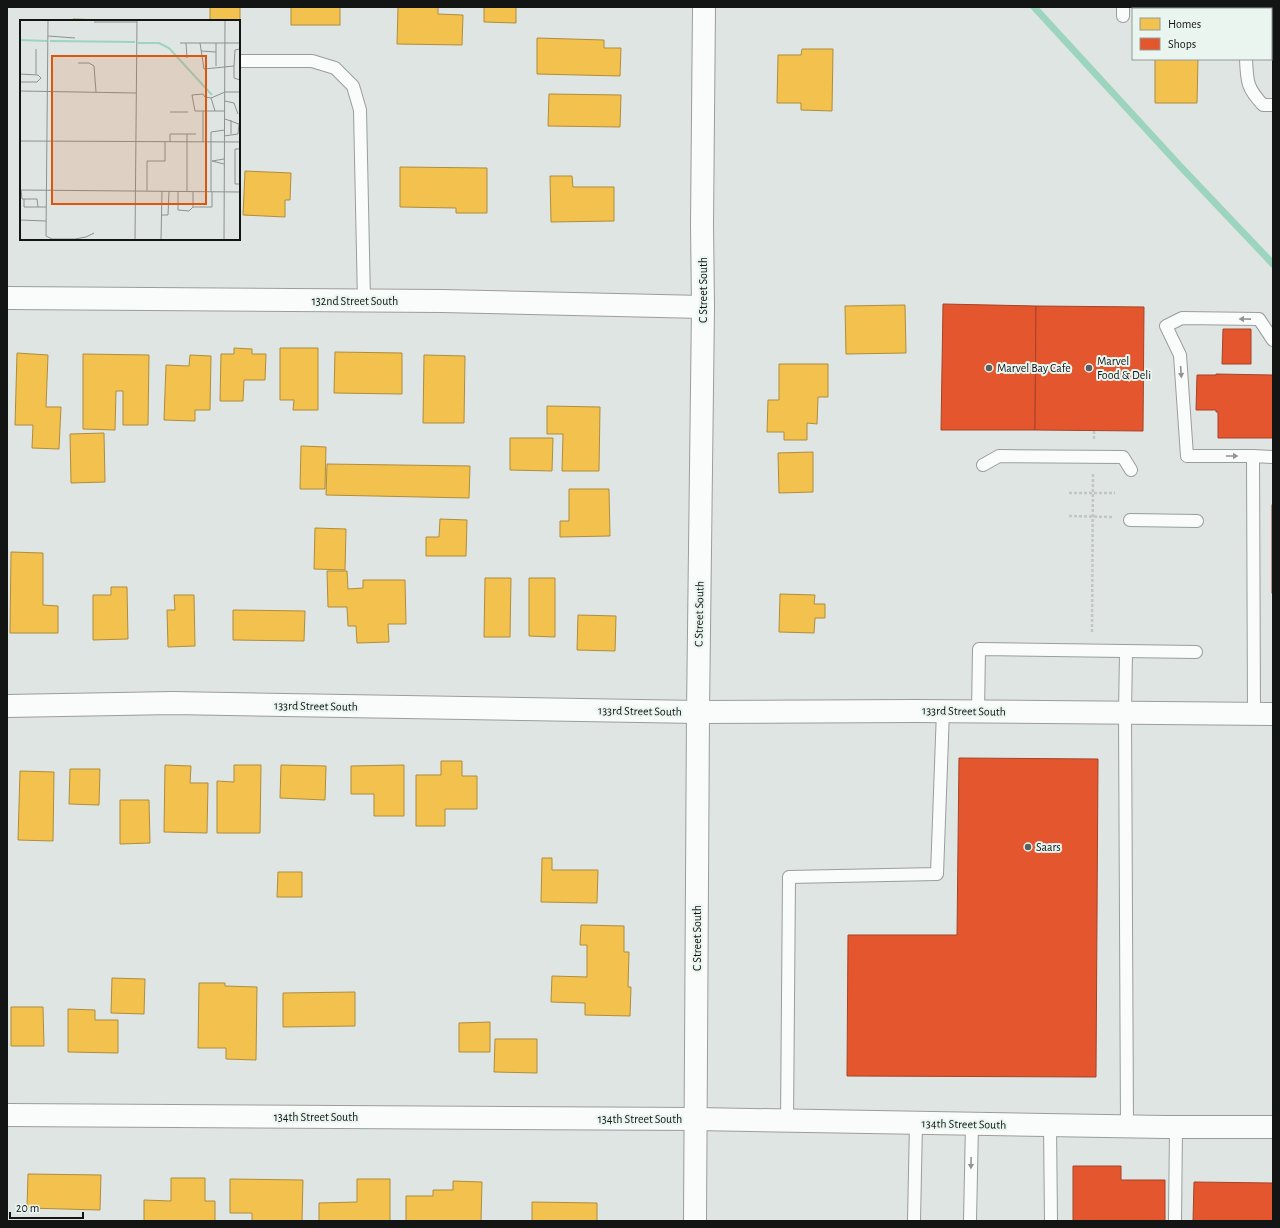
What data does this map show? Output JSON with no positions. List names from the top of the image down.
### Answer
{
  "streets": {
    "street": [
      "C Street South",
      "132nd Street South",
      "133rd Street South",
      "134th Street South"
    ]
  },
  "crossings": [
    ["C Street South", "132nd Street South"],
    ["C Street South", "133rd Street South"],
    ["C Street South", "134th Street South"]
  ],
  "places": ["Marvel Bay Cafe", "Marvel Food & Deli", "Saars"],
  "legend": ["Homes", "Shops"],
  "scale_bar": "20 m"
}
